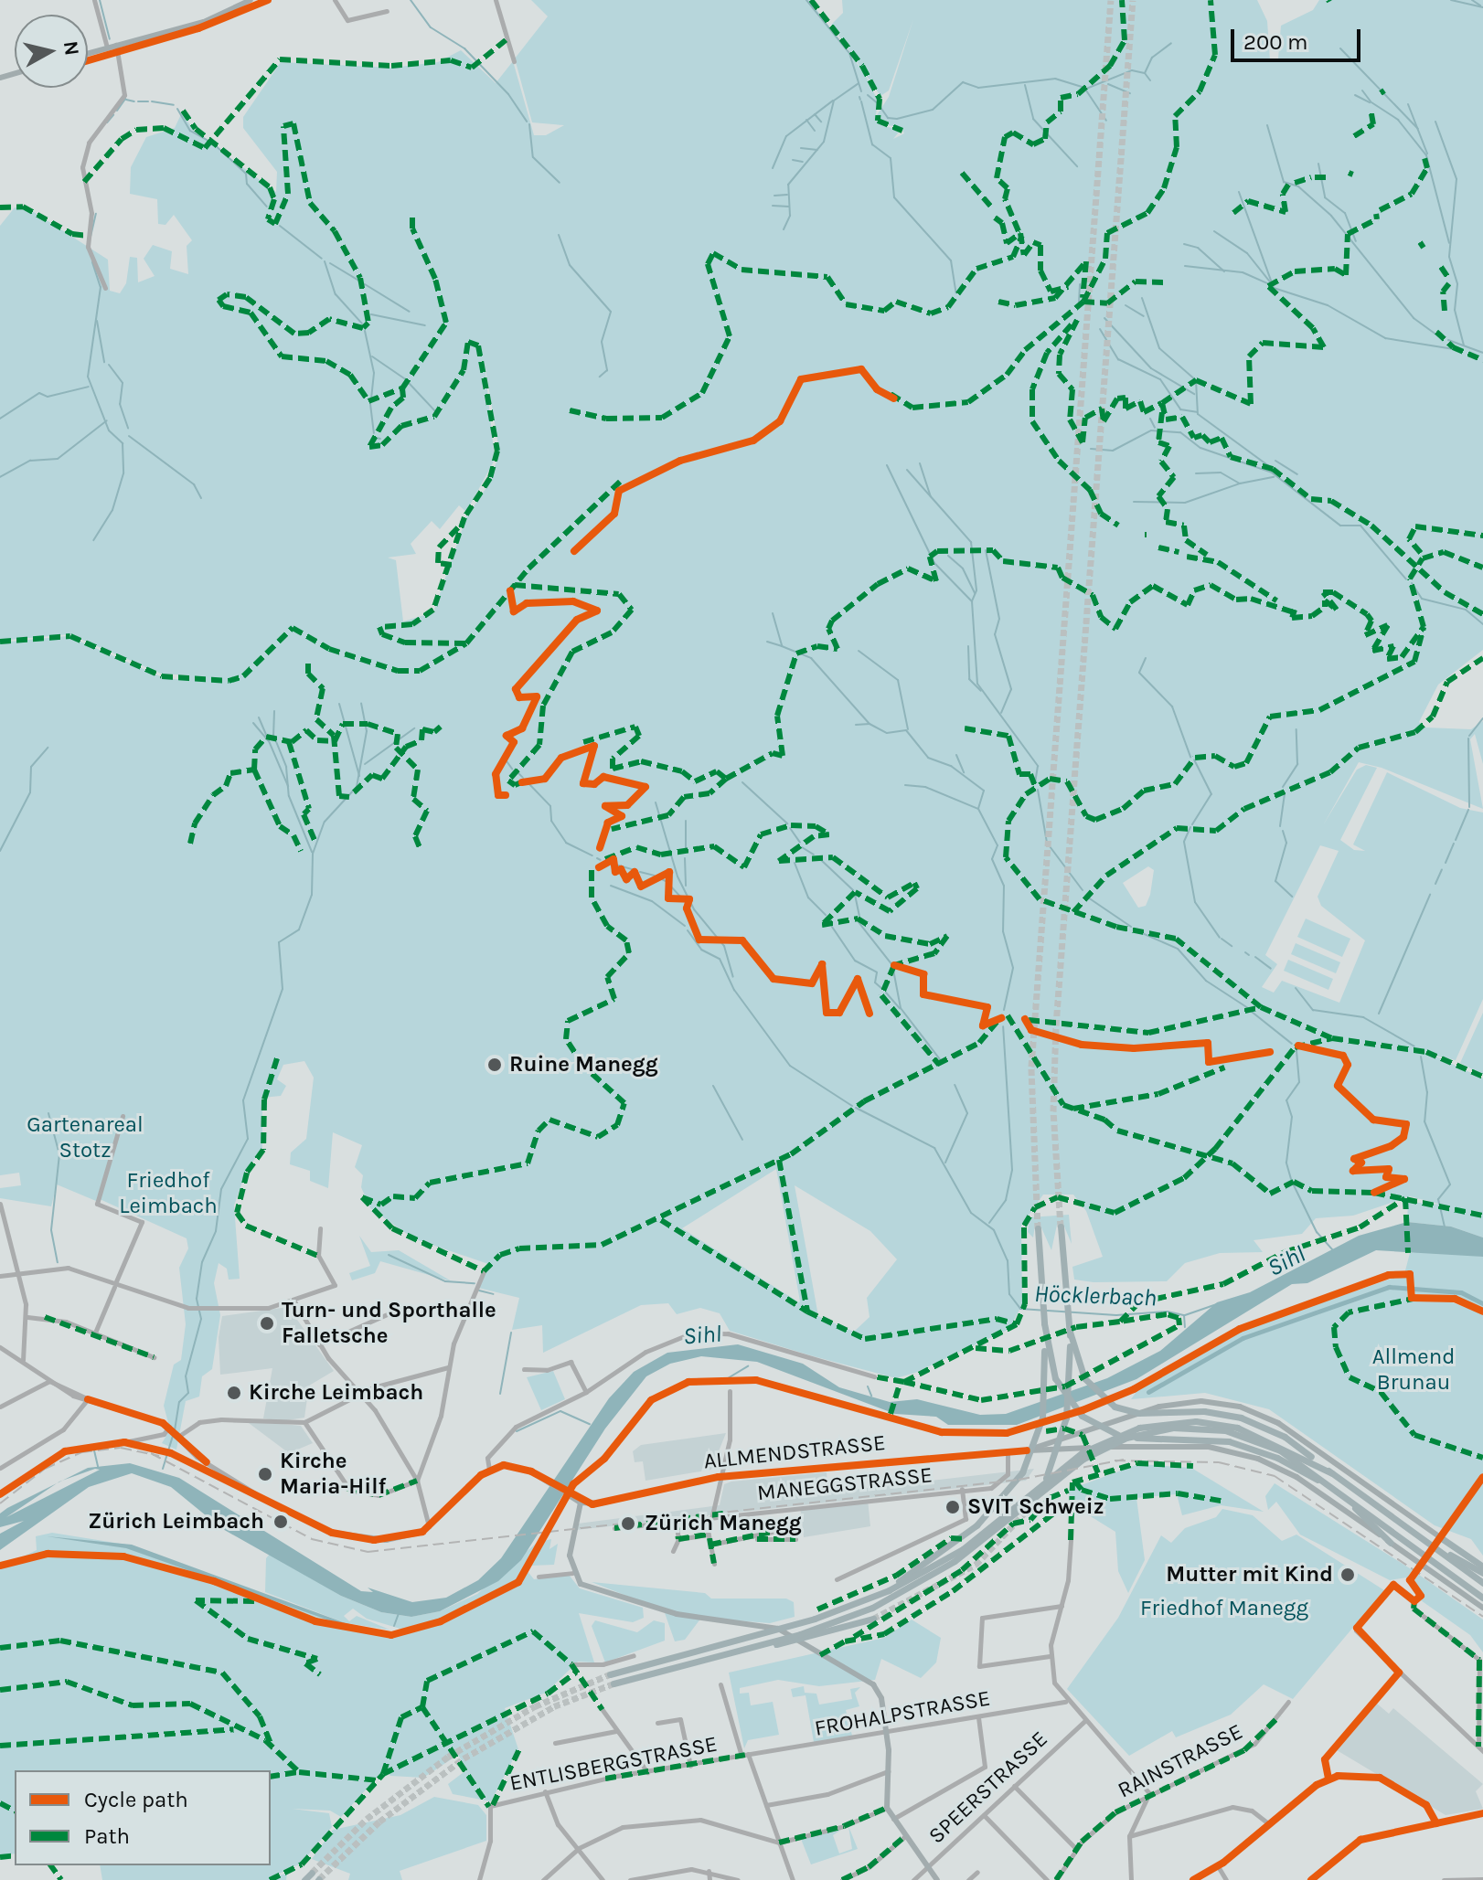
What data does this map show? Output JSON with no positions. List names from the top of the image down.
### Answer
{
  "streets": {
    "main road": ["ALLMENDSTRASSE"],
    "street": [
      "MANEGGSTRASSE",
      "FROHALPSTRASSE",
      "RAINSTRASSE",
      "ENTLISBERGSTRASSE",
      "SPEERSTRASSE"
    ]
  },
  "crossings": [
    ["ALLMENDSTRASSE", "MANEGGSTRASSE"],
    ["FROHALPSTRASSE", "ENTLISBERGSTRASSE"]
  ],
  "water": ["Sihl", "Höcklerbach"],
  "parks": [
    "Gartenareal Stotz",
    "Friedhof Leimbach",
    "Allmend Brunau",
    "Friedhof Manegg"
  ],
  "places": [
    "Ruine Manegg",
    "Turn- und Sporthalle Falletsche",
    "Kirche Leimbach",
    "Kirche Maria-Hilf",
    "SVIT Schweiz",
    "Zürich Leimbach",
    "Zürich Manegg",
    "Mutter mit Kind"
  ],
  "legend": ["Cycle path", "Path"],
  "scale_bar": "200 m",
  "north": "right"
}
